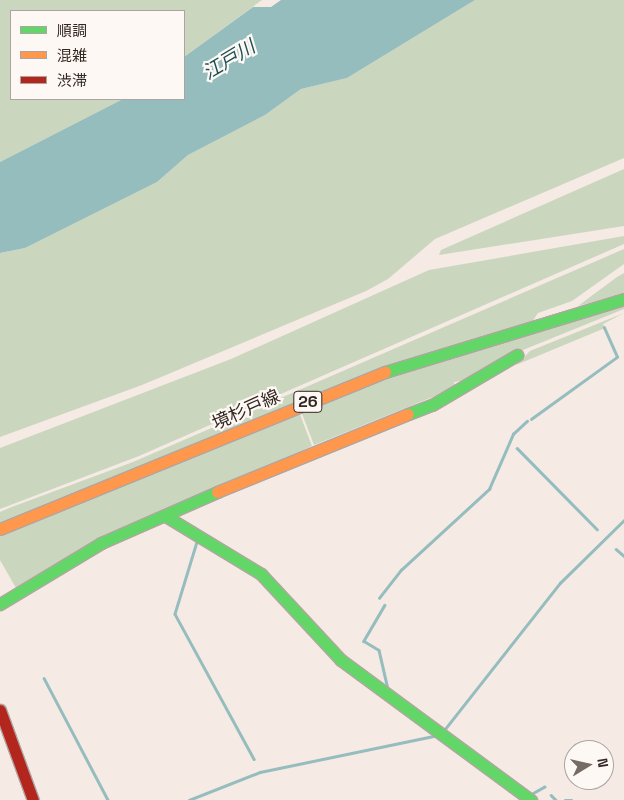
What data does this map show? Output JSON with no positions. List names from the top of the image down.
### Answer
{
  "streets": {
    "street": ["26", "境杉戸線"]
  },
  "water": ["江戸川"],
  "legend": ["順調", "混雑", "渋滞"],
  "north": "right"
}
